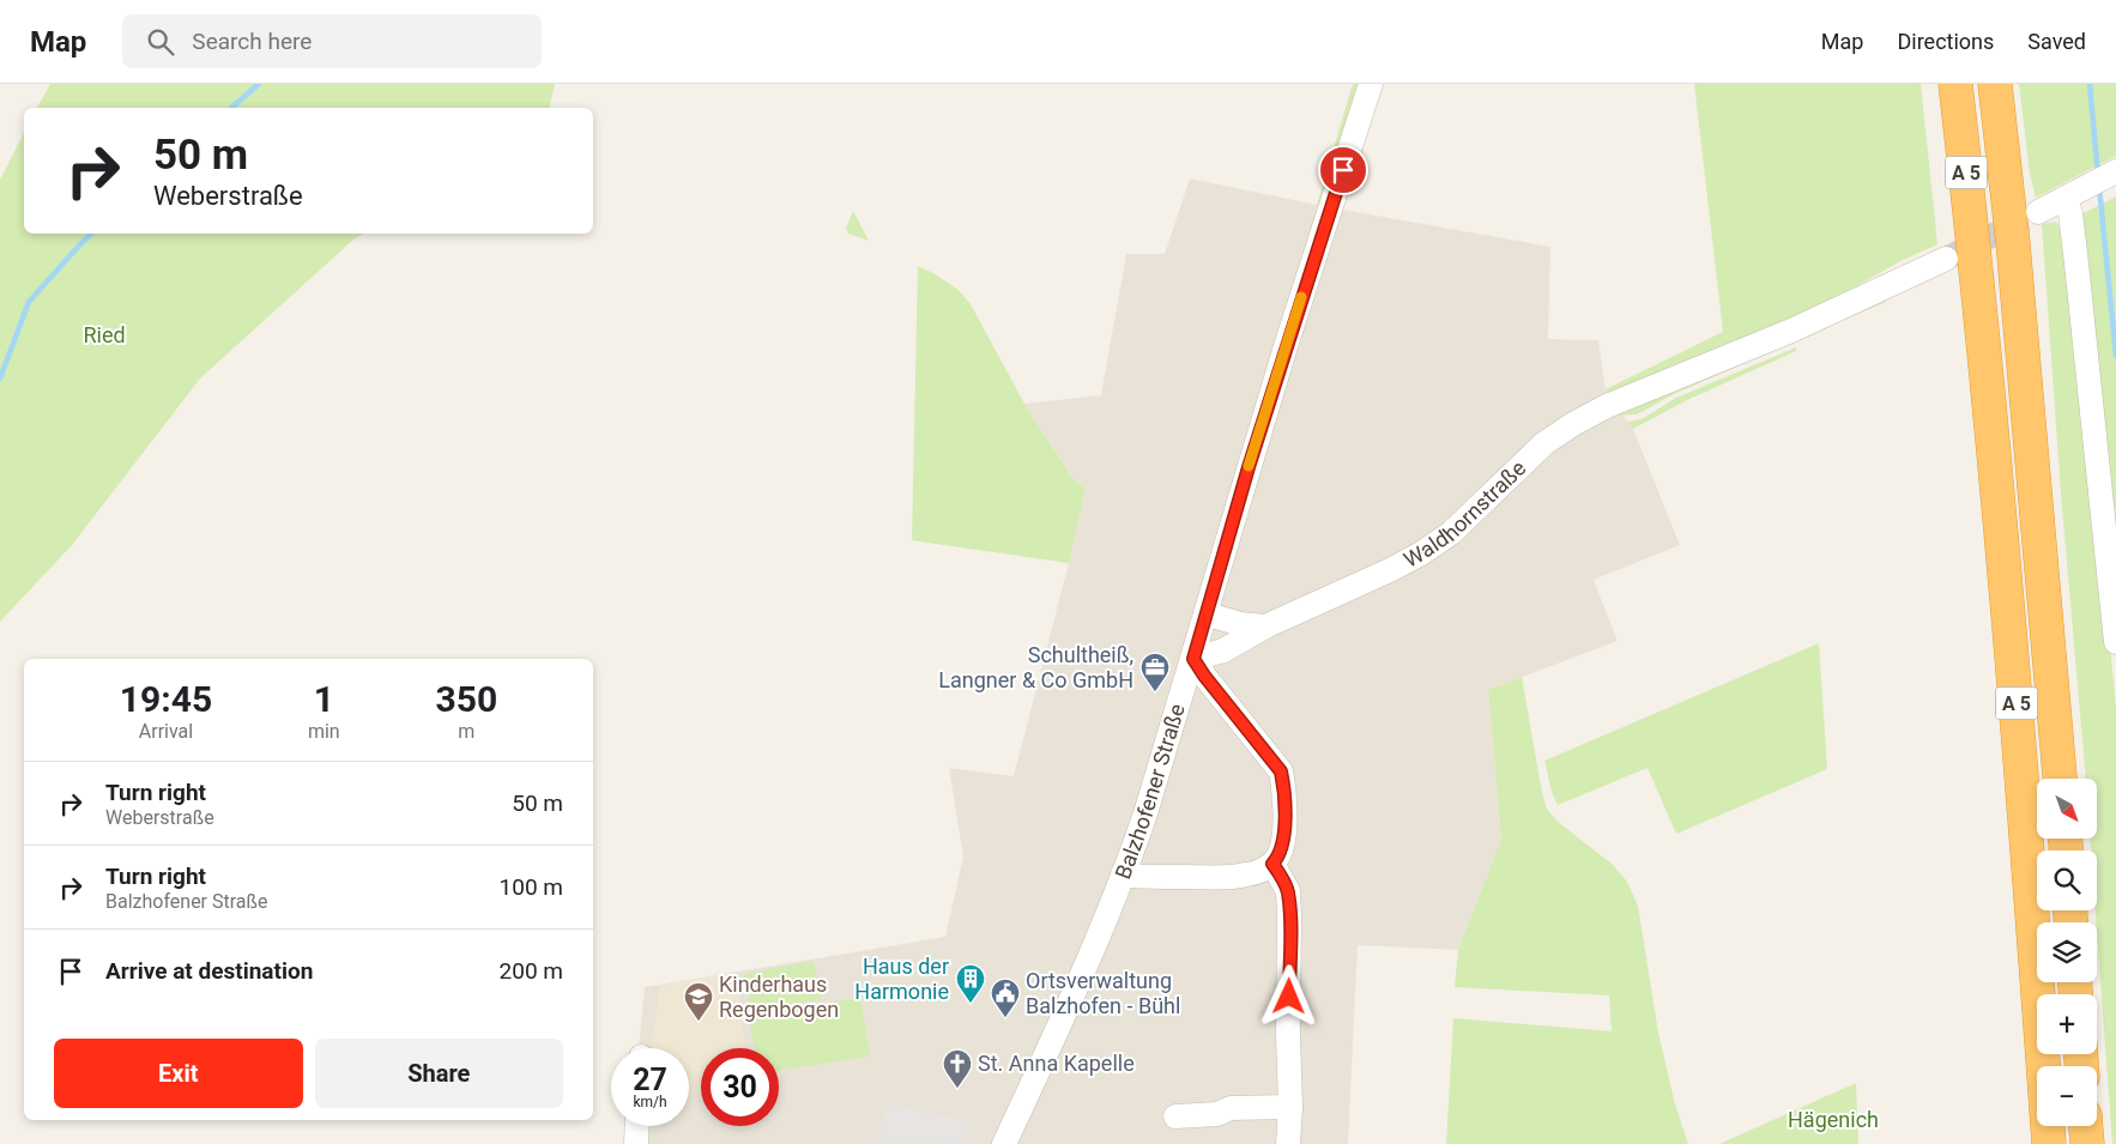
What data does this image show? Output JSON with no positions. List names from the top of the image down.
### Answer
{
  "streets": {
    "highway": ["A 5"],
    "street": ["Waldhornstraße", "Balzhofener Straße"]
  },
  "crossings": [
    ["Waldhornstraße", "Balzhofener Straße"]
  ],
  "parks": ["Ried", "Hägenich"],
  "places": {
    "office": ["Schultheiß, Langner & Co GmbH"],
    "building": ["Haus der Harmonie"],
    "public building": ["Ortsverwaltung Balzhofen - Bühl"],
    "school or university": ["Kinderhaus Regenbogen"],
    "church": ["St. Anna Kapelle"]
  },
  "north": "bottom right",
  "page": {
    "header": "Map",
    "search": "Search here",
    "nav": ["Map", "Directions", "Saved"],
    "turn": ["50 m", "Weberstraße"],
    "eta": [
      "19:45",
      "Arrival",
      "1",
      "min",
      "350",
      "m"
    ],
    "list": [
      {
        "name": "Turn right",
        "note": "Weberstraße",
        "value": "50 m"
      },
      {
        "name": "Turn right",
        "note": "Balzhofener Straße",
        "value": "100 m"
      },
      {
        "name": "Arrive at destination",
        "value": "200 m"
      }
    ],
    "map_buttons": ["+", "−"],
    "buttons": ["Exit", "Share"],
    "speed": "27 km/h",
    "limit": "30"
  }
}
